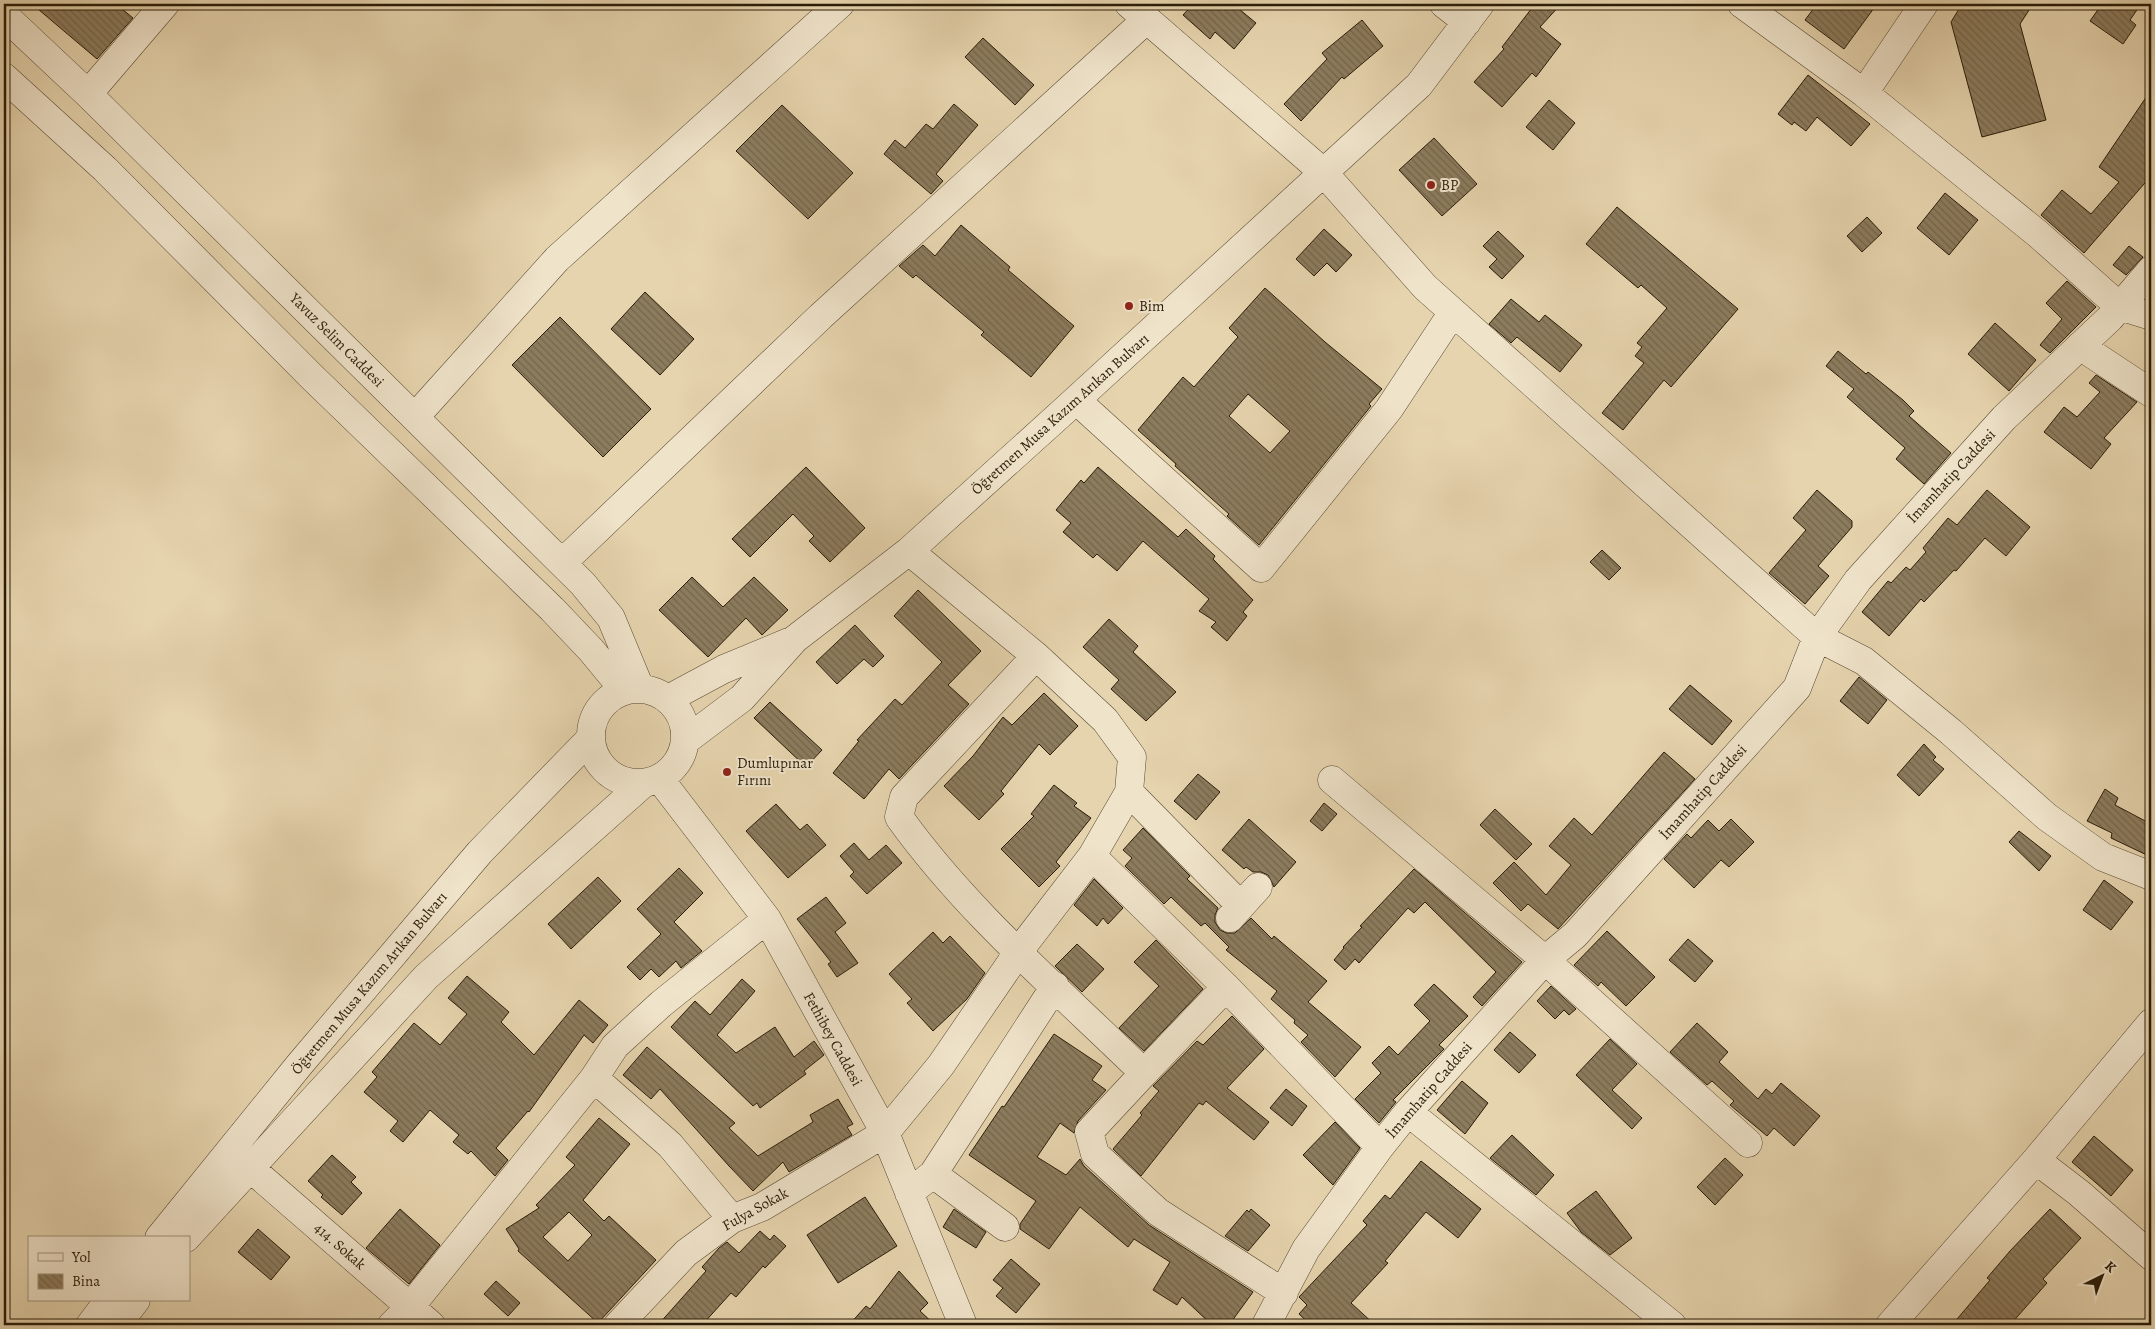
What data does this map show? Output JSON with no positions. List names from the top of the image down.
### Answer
{
  "streets": {
    "street": [
      "Yavuz Selim Caddesi",
      "Öğretmen Musa Kazım Arıkan Bulvarı",
      "İmamhatip Caddesi",
      "Fethibey Caddesi",
      "Fulya Sokak",
      "414. Sokak"
    ]
  },
  "crossings": [
    ["Yavuz Selim Caddesi", "Öğretmen Musa Kazım Arıkan Bulvarı"],
    ["Yavuz Selim Caddesi", "Fethibey Caddesi"],
    ["Öğretmen Musa Kazım Arıkan Bulvarı", "Fethibey Caddesi"],
    ["Fethibey Caddesi", "Fulya Sokak"]
  ],
  "places": ["BP", "Bim", "Dumlupınar Fırını"],
  "legend": ["Yol", "Bina"],
  "north": "top right"
}
